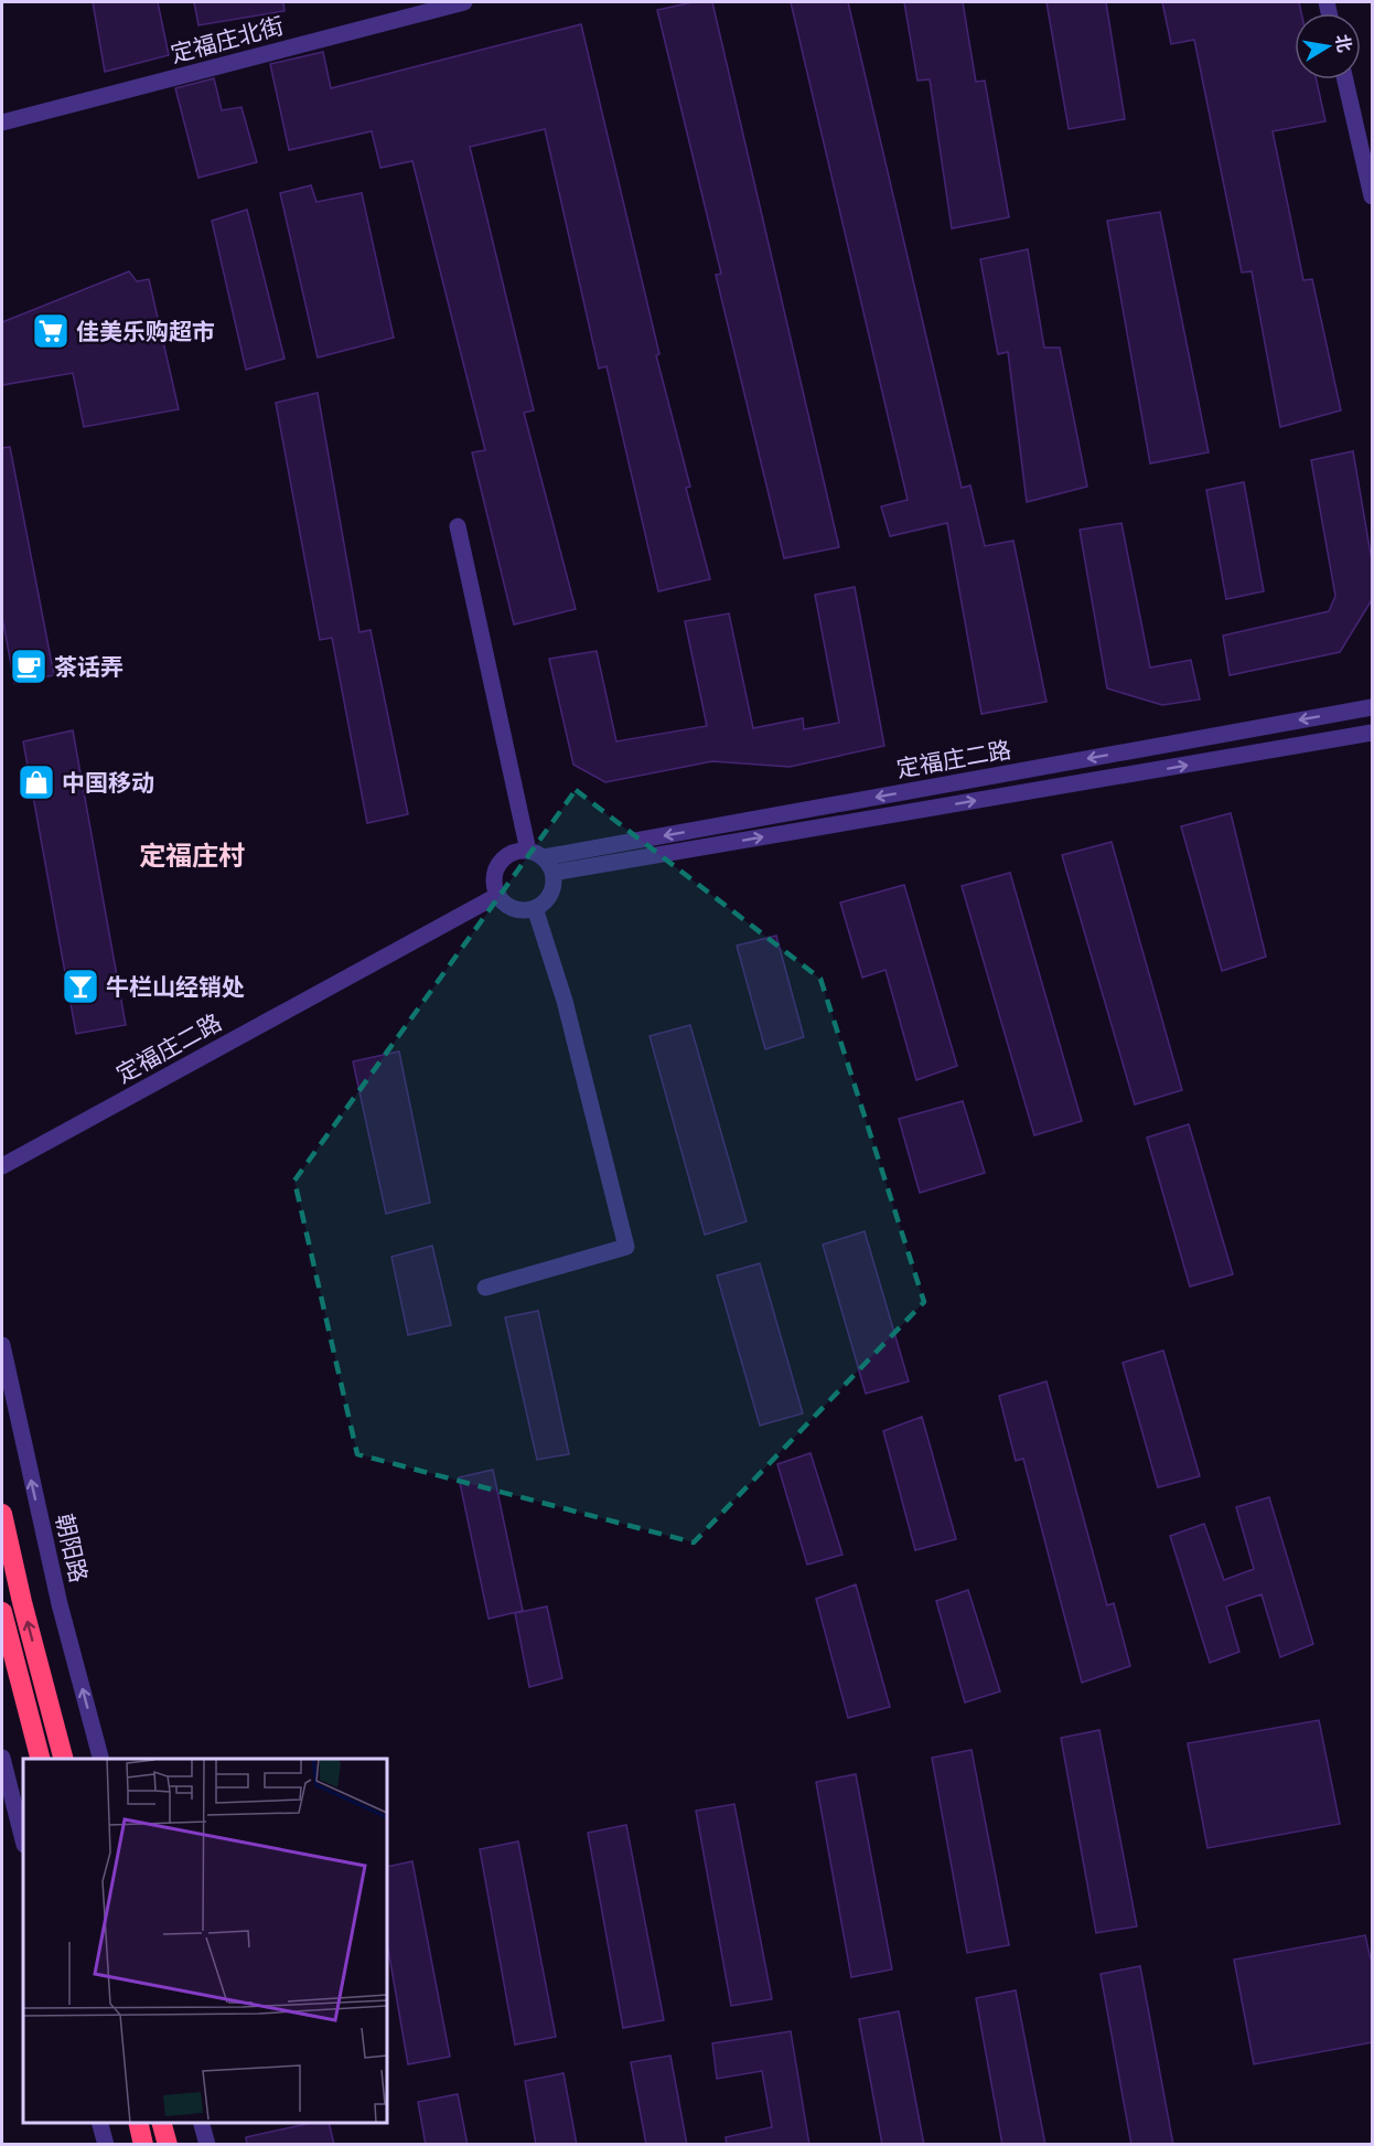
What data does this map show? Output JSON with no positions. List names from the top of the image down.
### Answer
{
  "streets": {
    "street": ["定福庄北街", "定福庄二路", "朝阳路"]
  },
  "one_way": ["朝阳路"],
  "districts": ["定福庄村"],
  "places": {
    "supermarket": ["佳美乐购超市"],
    "cafe": ["茶话弄"],
    "shop": ["中国移动"],
    "bar": ["牛栏山经销处"]
  },
  "north": "right"
}
